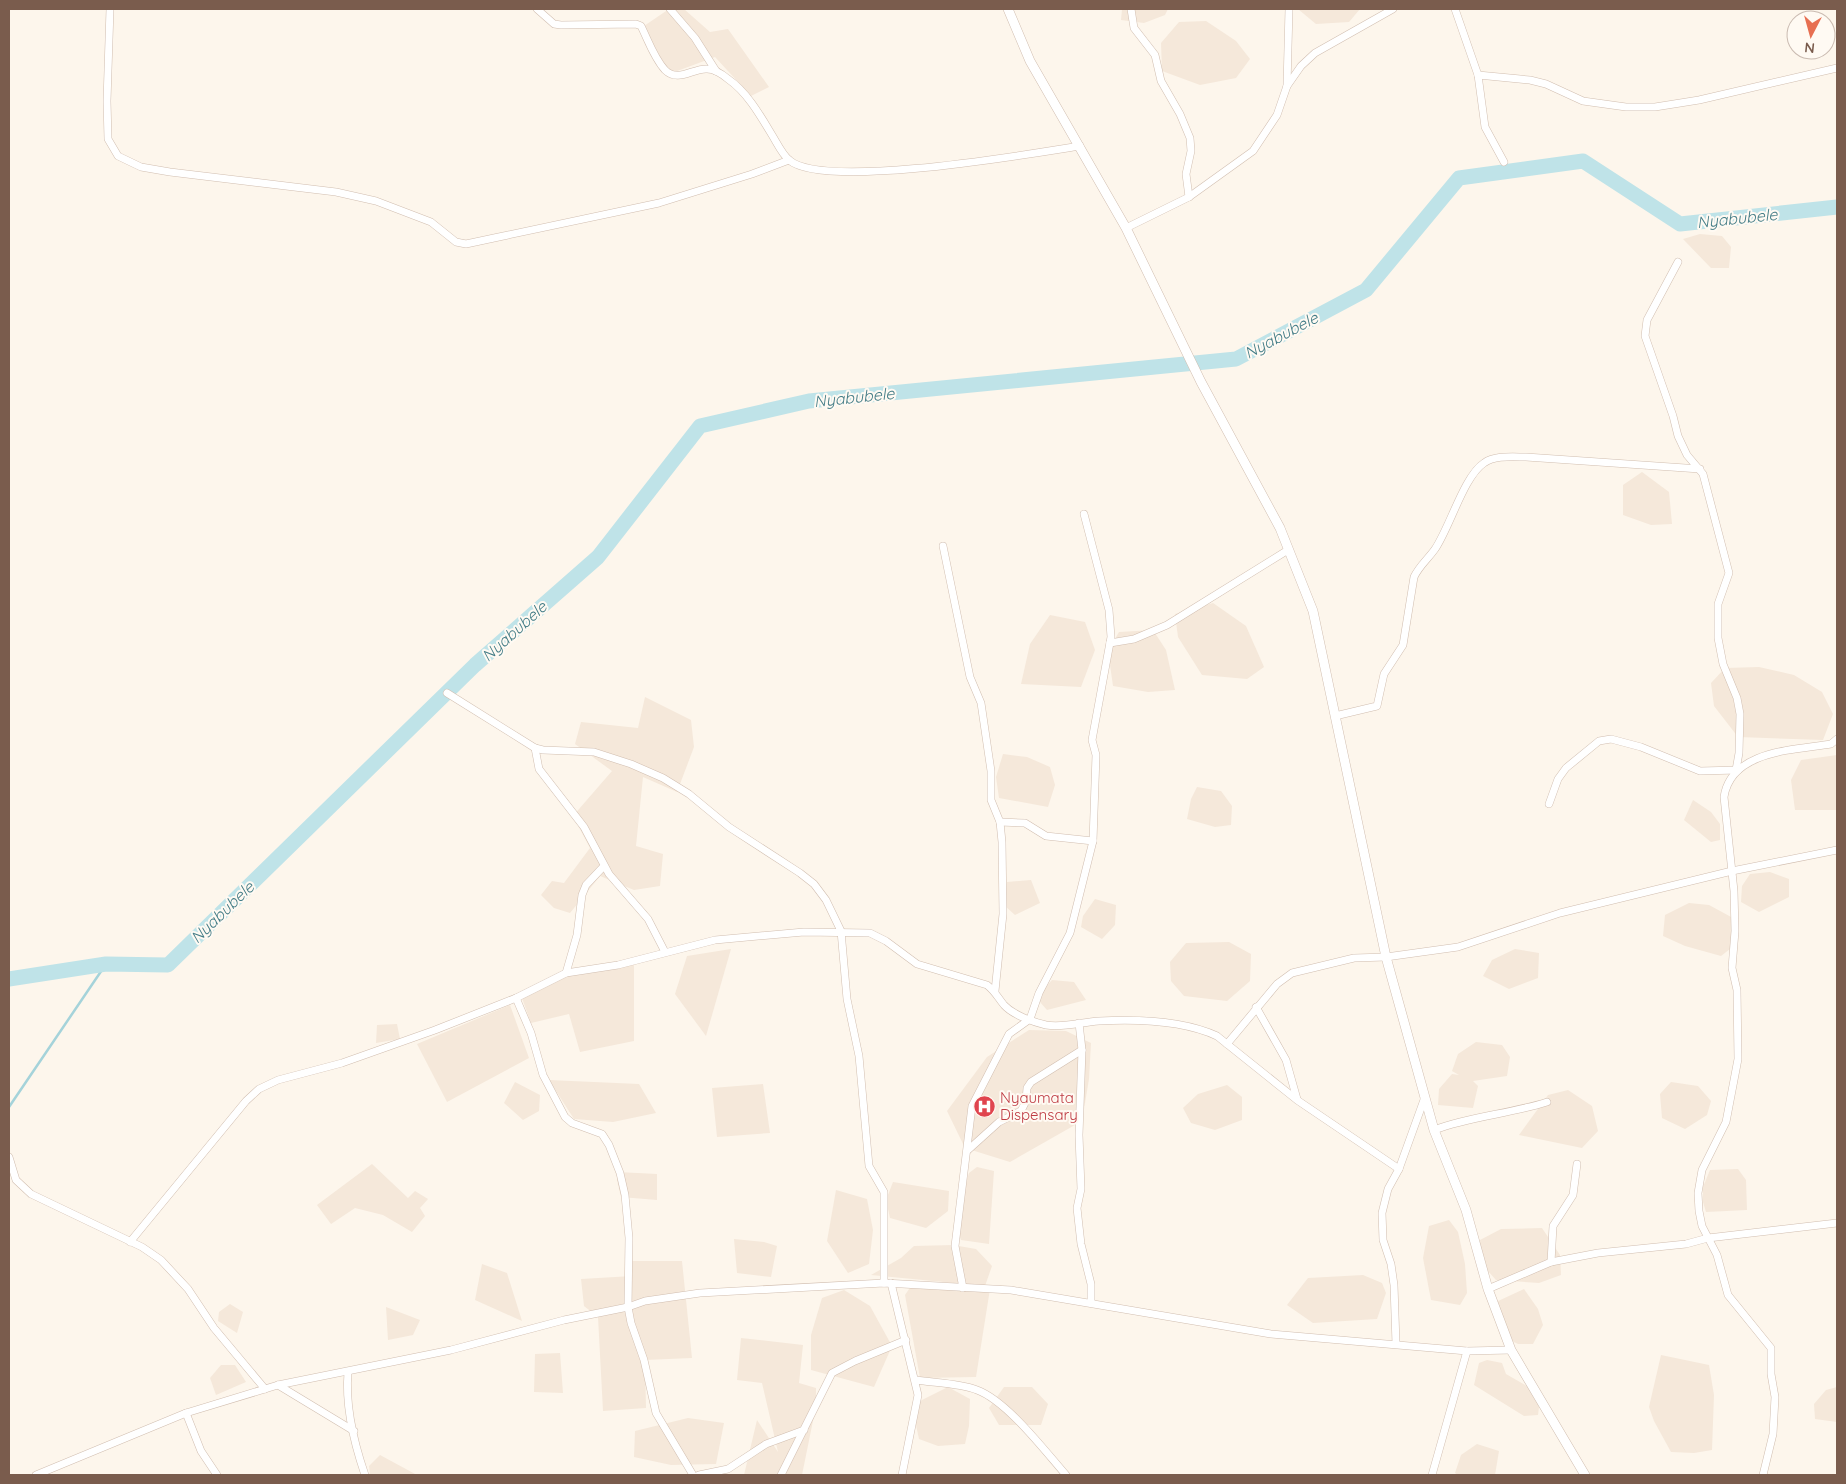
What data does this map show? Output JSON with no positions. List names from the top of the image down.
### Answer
{
  "water": ["Nyabubele"],
  "places": {
    "hospital": ["Nyaumata Dispensary"]
  },
  "north": "bottom"
}
